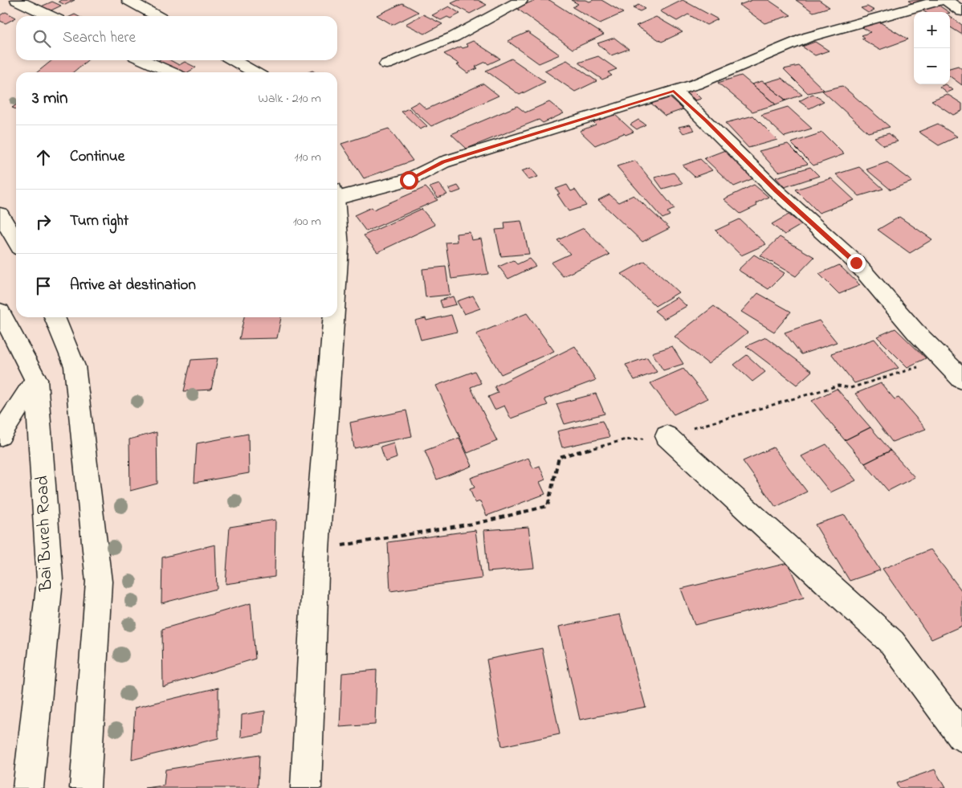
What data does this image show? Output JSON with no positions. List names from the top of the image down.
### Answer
{
  "streets": {
    "main road": ["Bai Bureh Road"]
  },
  "page": {
    "map_buttons": ["+", "−"],
    "search": "Search here",
    "heading": ["3 min", "Walk · 210 m"],
    "list": [
      ["Continue", "110 m"],
      ["Turn right", "100 m"],
      "Arrive at destination"
    ]
  }
}
